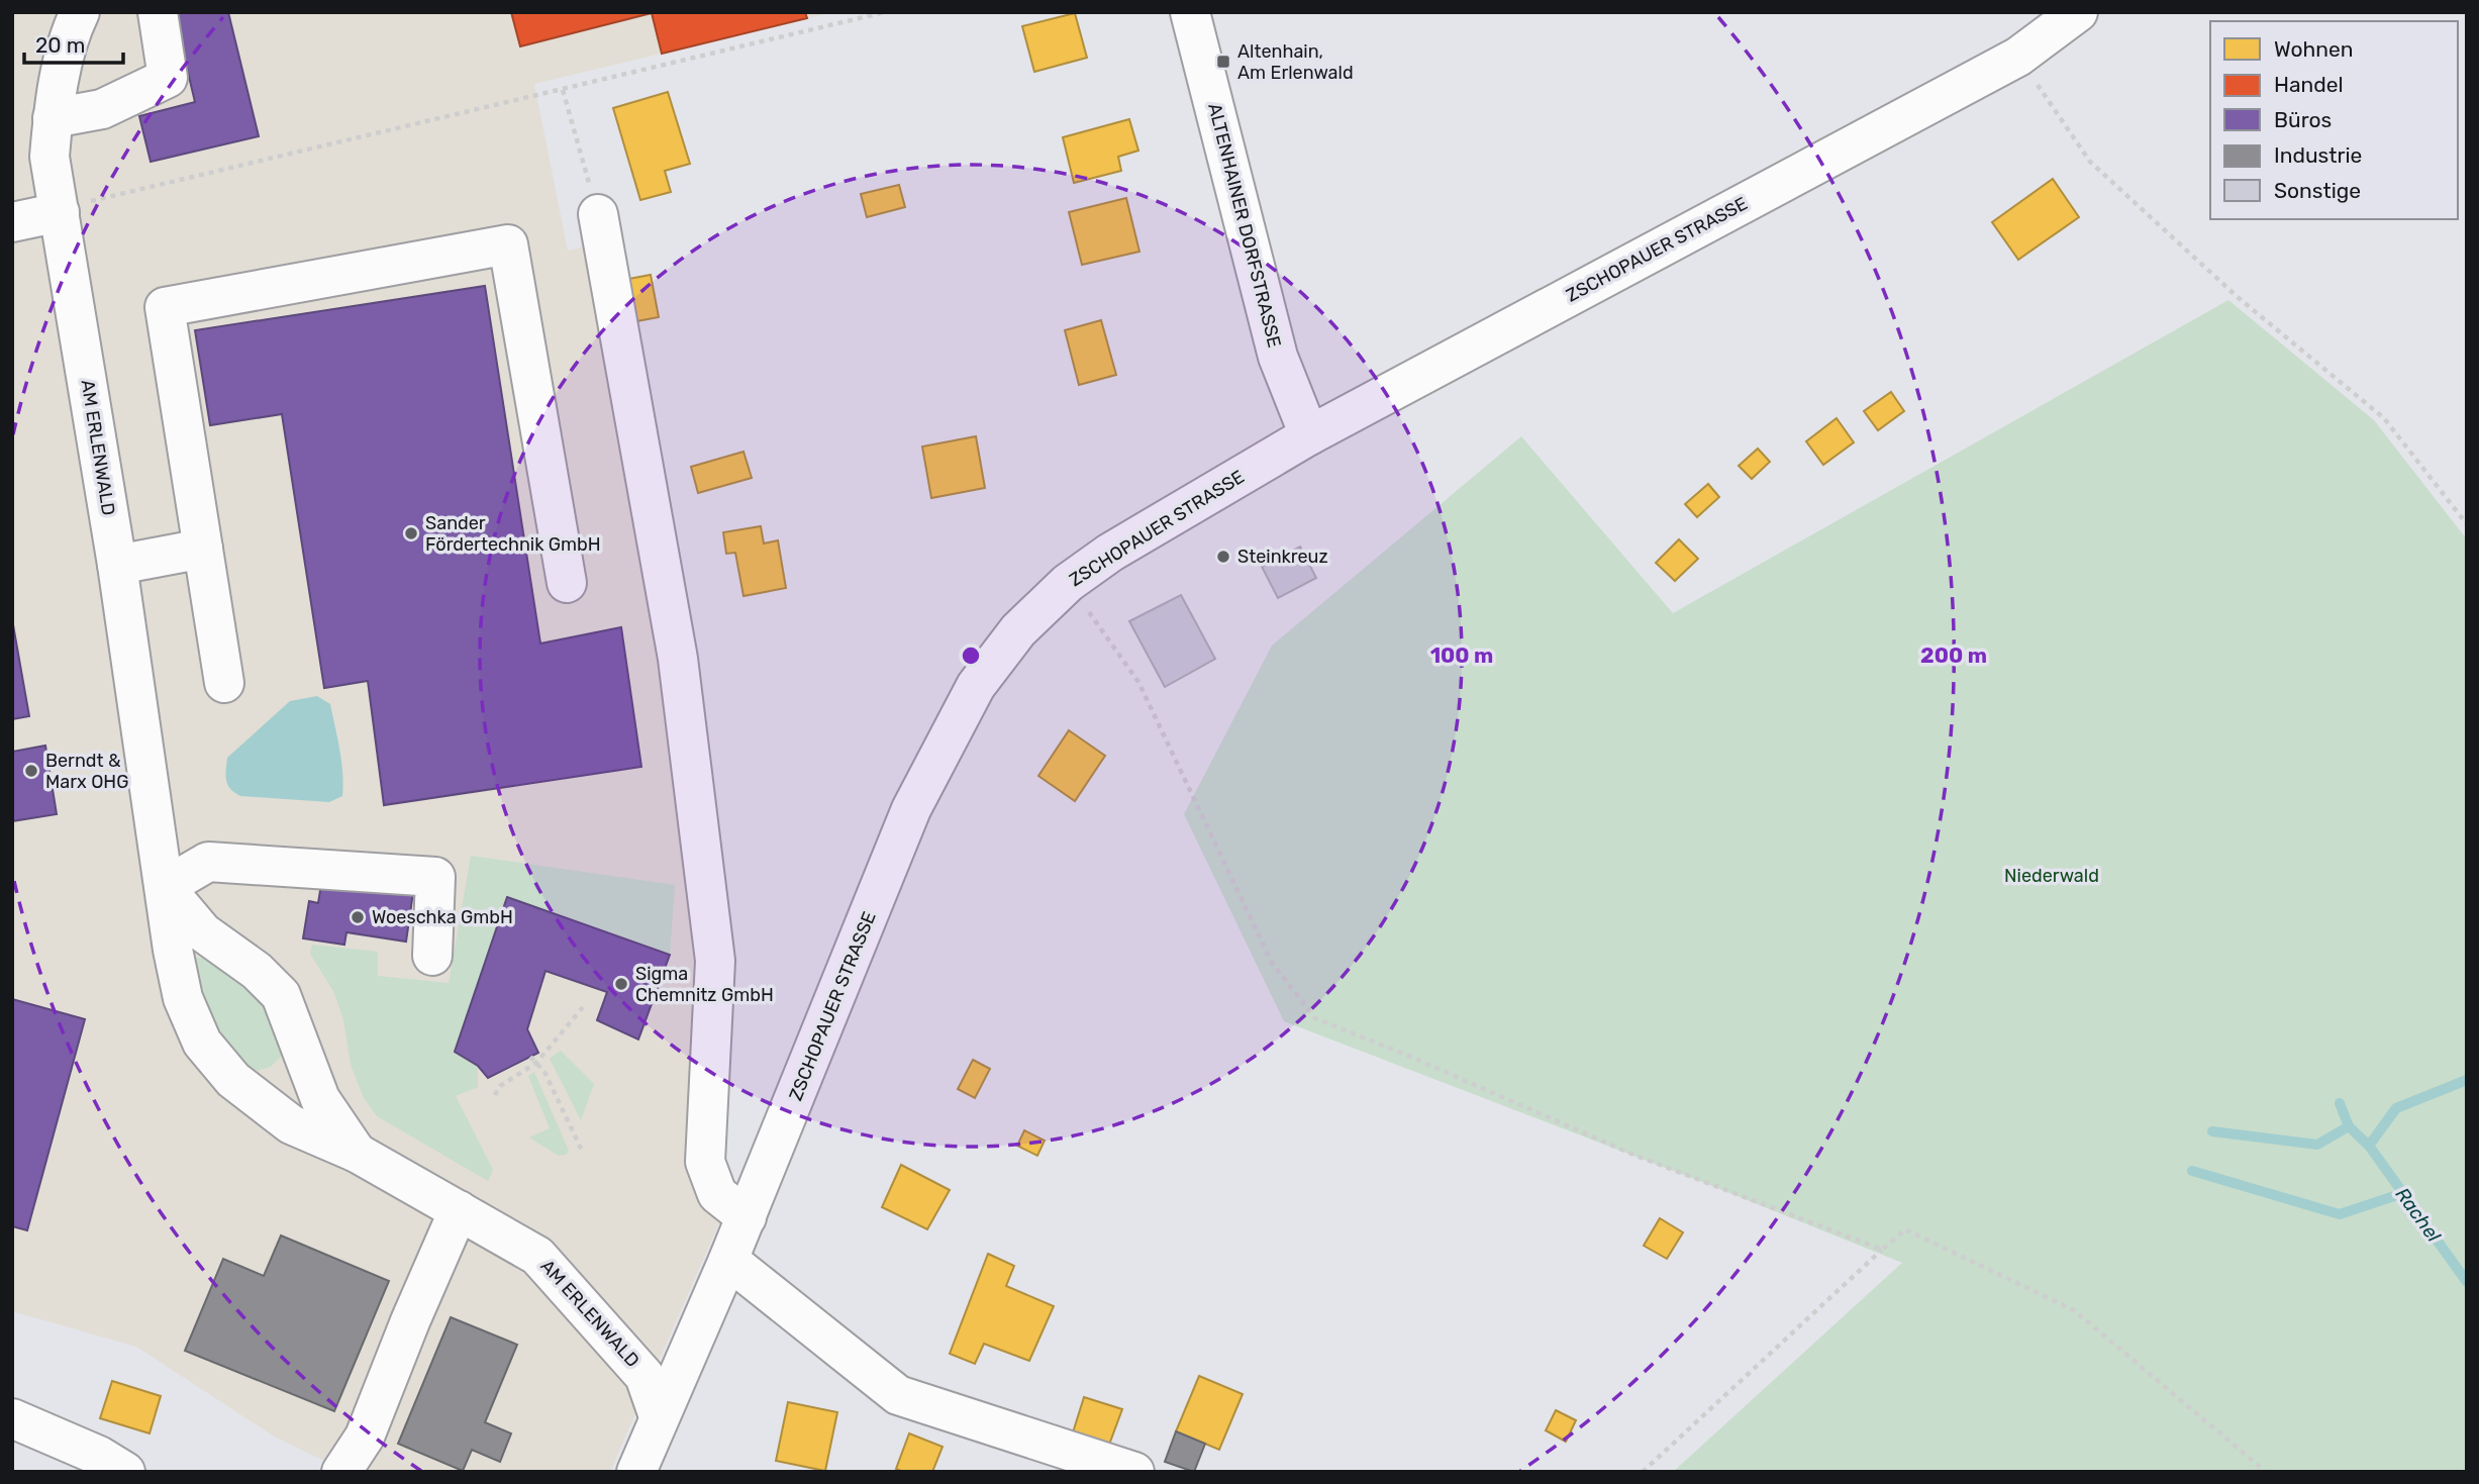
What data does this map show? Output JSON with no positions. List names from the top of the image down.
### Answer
{
  "streets": {
    "street": ["ALTENHAINER DORFSTRASSE", "ZSCHOPAUER STRASSE", "AM ERLENWALD"]
  },
  "crossings": [
    ["ALTENHAINER DORFSTRASSE", "ZSCHOPAUER STRASSE"],
    ["ZSCHOPAUER STRASSE", "AM ERLENWALD"]
  ],
  "water": ["Rachel"],
  "parks": ["Niederwald"],
  "places": {
    "transit": ["Altenhain, Am Erlenwald"],
    "other": [
      "Sander Fördertechnik GmbH",
      "Steinkreuz",
      "Berndt & Marx OHG",
      "Woeschka GmbH",
      "Sigma Chemnitz GmbH"
    ]
  },
  "legend": [
    "Wohnen",
    "Handel",
    "Büros",
    "Industrie",
    "Sonstige"
  ],
  "scale_bar": "20 m",
  "rings": ["100 m", "200 m"]
}
